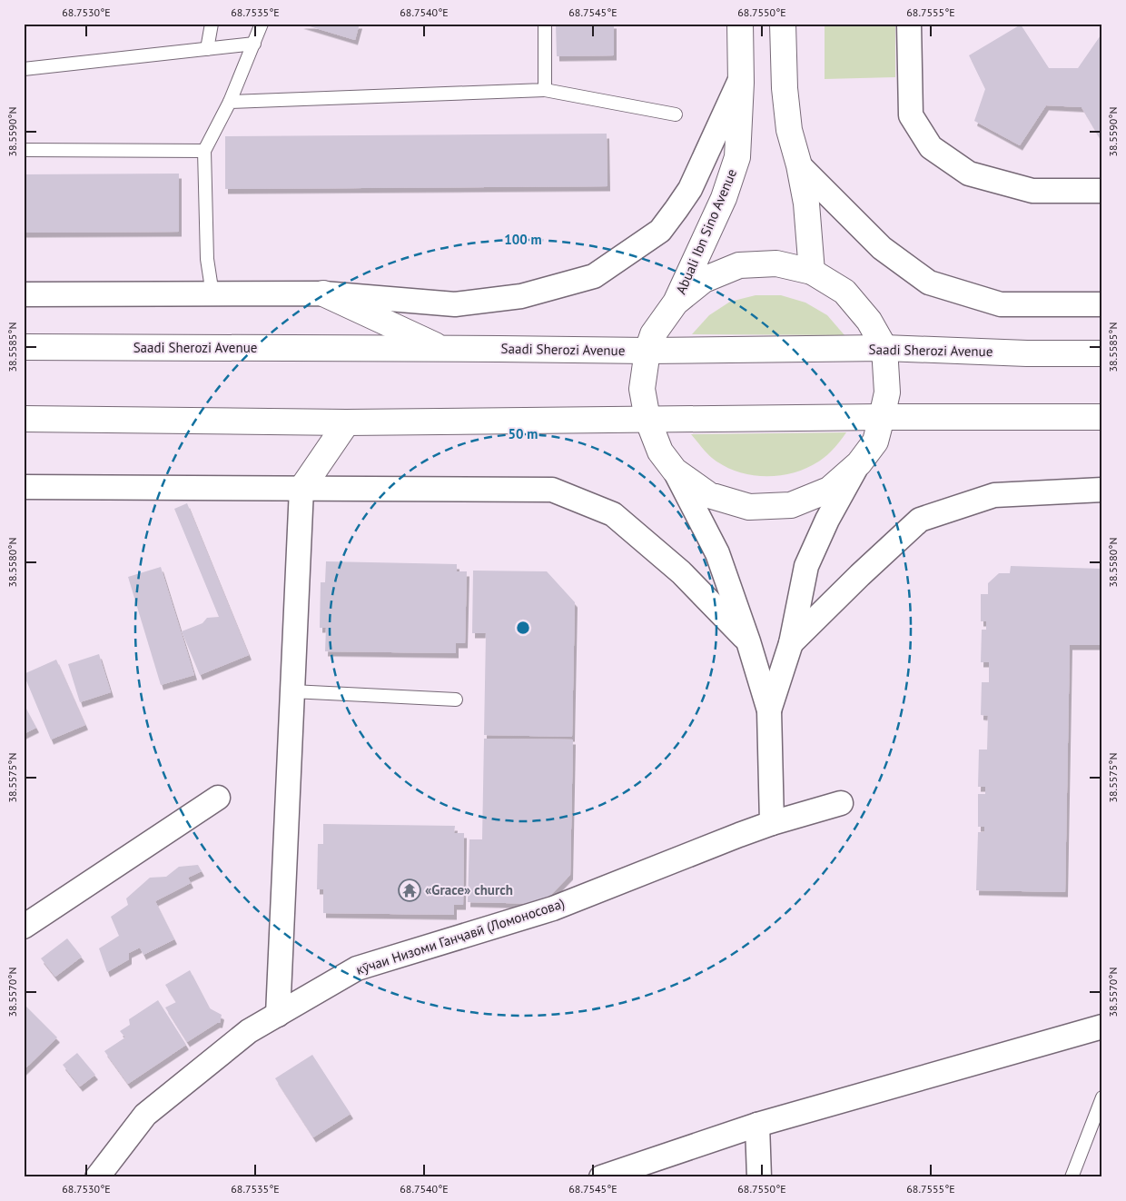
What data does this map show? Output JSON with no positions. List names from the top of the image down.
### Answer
{
  "streets": {
    "main road": ["Abuali Ibn Sino Avenue", "Saadi Sherozi Avenue"],
    "street": ["кӯчаи Низоми Ганҷавӣ (Ломоносова)"]
  },
  "places": {
    "temple": ["«Grace» church"]
  },
  "coordinates": [
    "68.7530°E",
    "68.7535°E",
    "68.7540°E",
    "68.7545°E",
    "68.7550°E",
    "68.7555°E",
    "38.5590°N",
    "38.5585°N",
    "38.5580°N",
    "38.5575°N",
    "38.5570°N"
  ],
  "rings": ["100 m", "50 m"]
}
